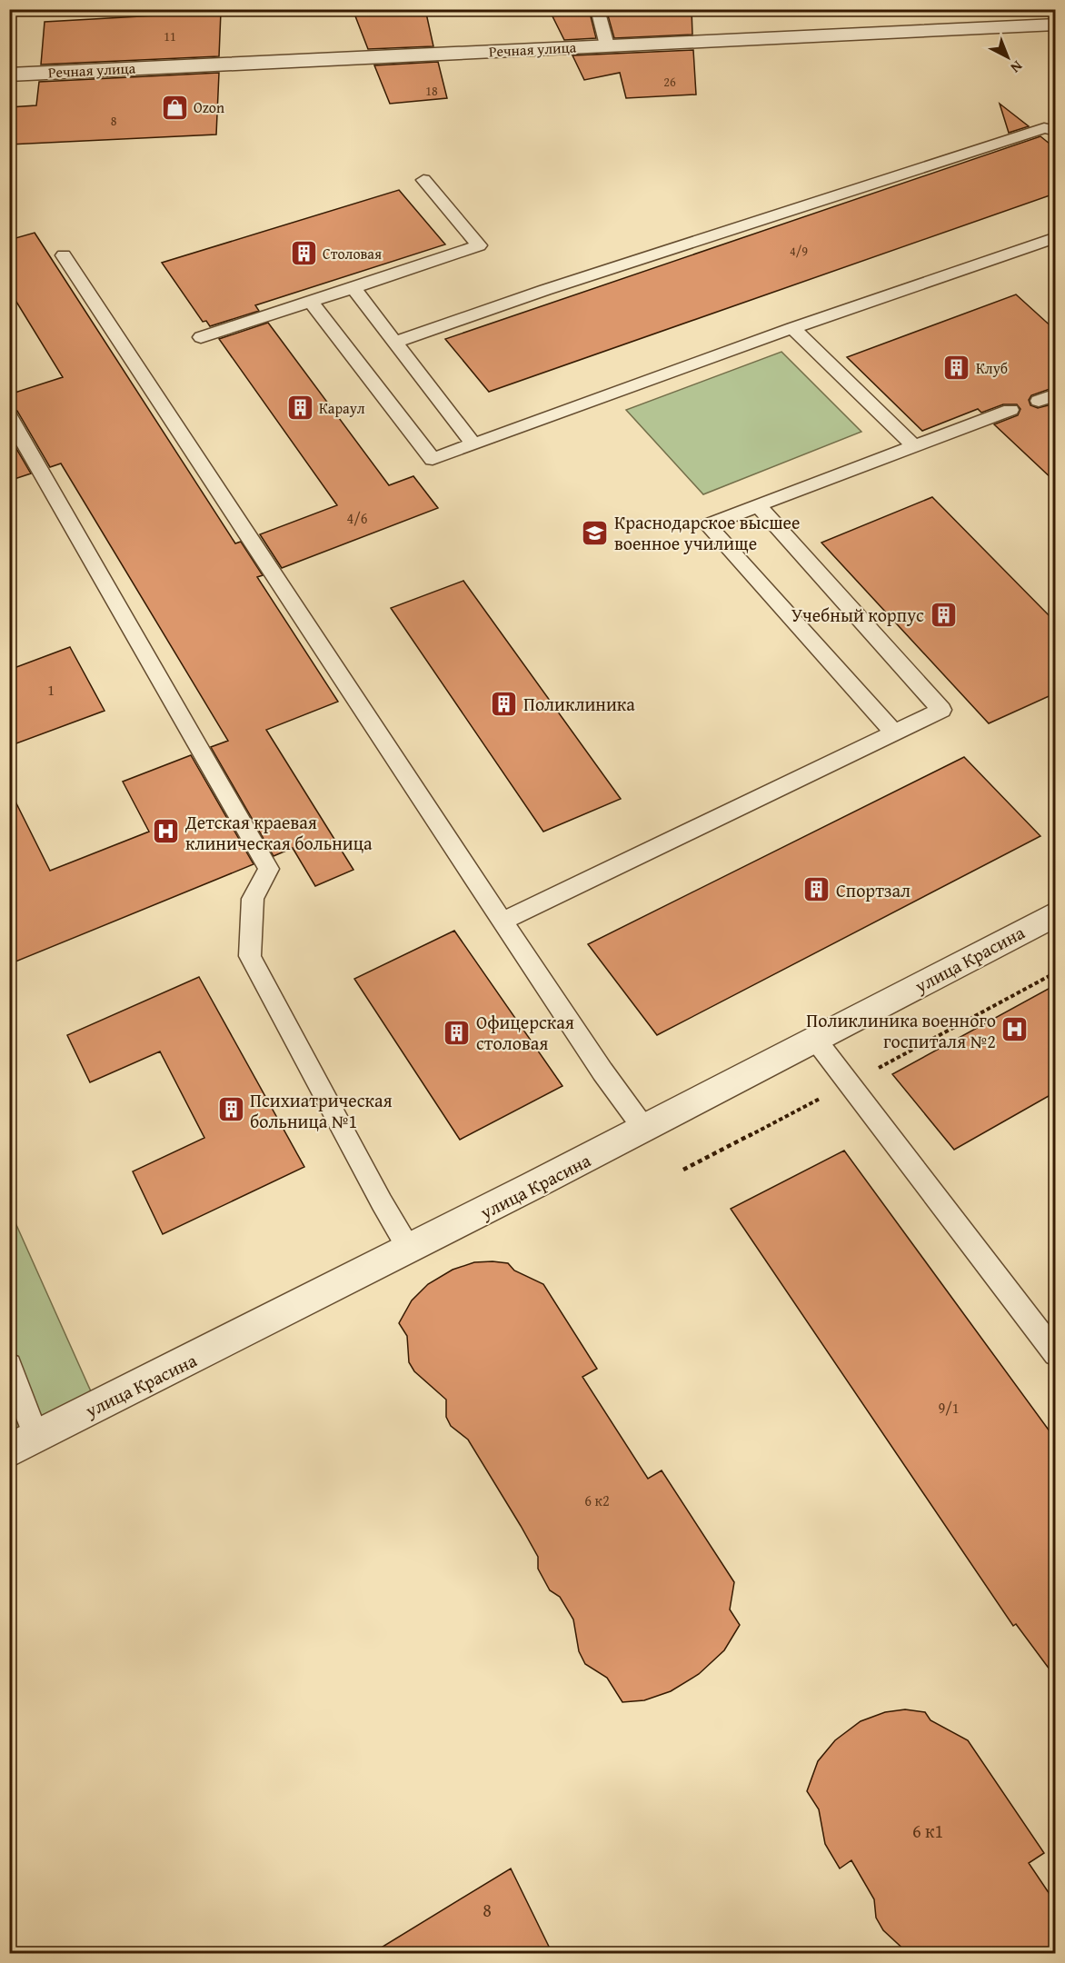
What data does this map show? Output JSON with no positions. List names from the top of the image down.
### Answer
{
  "streets": {
    "street": ["Речная улица", "улица Красина"]
  },
  "places": {
    "shop": ["Ozon"],
    "building": [
      "Столовая",
      "Клуб",
      "Караул",
      "Учебный корпус",
      "Поликлиника",
      "Спортзал",
      "Офицерская столовая",
      "Психиатрическая больница №1"
    ],
    "school or university": ["Краснодарское высшее военное училище"],
    "hospital": ["Детская краевая клиническая больница", "Поликлиника военного госпиталя №2"]
  },
  "house_numbers": [
    "11",
    "26",
    "18",
    "8",
    "4/9",
    "4/6",
    "1",
    "9/1",
    "6 к2",
    "6 к1",
    "8"
  ],
  "north": "bottom right"
}
